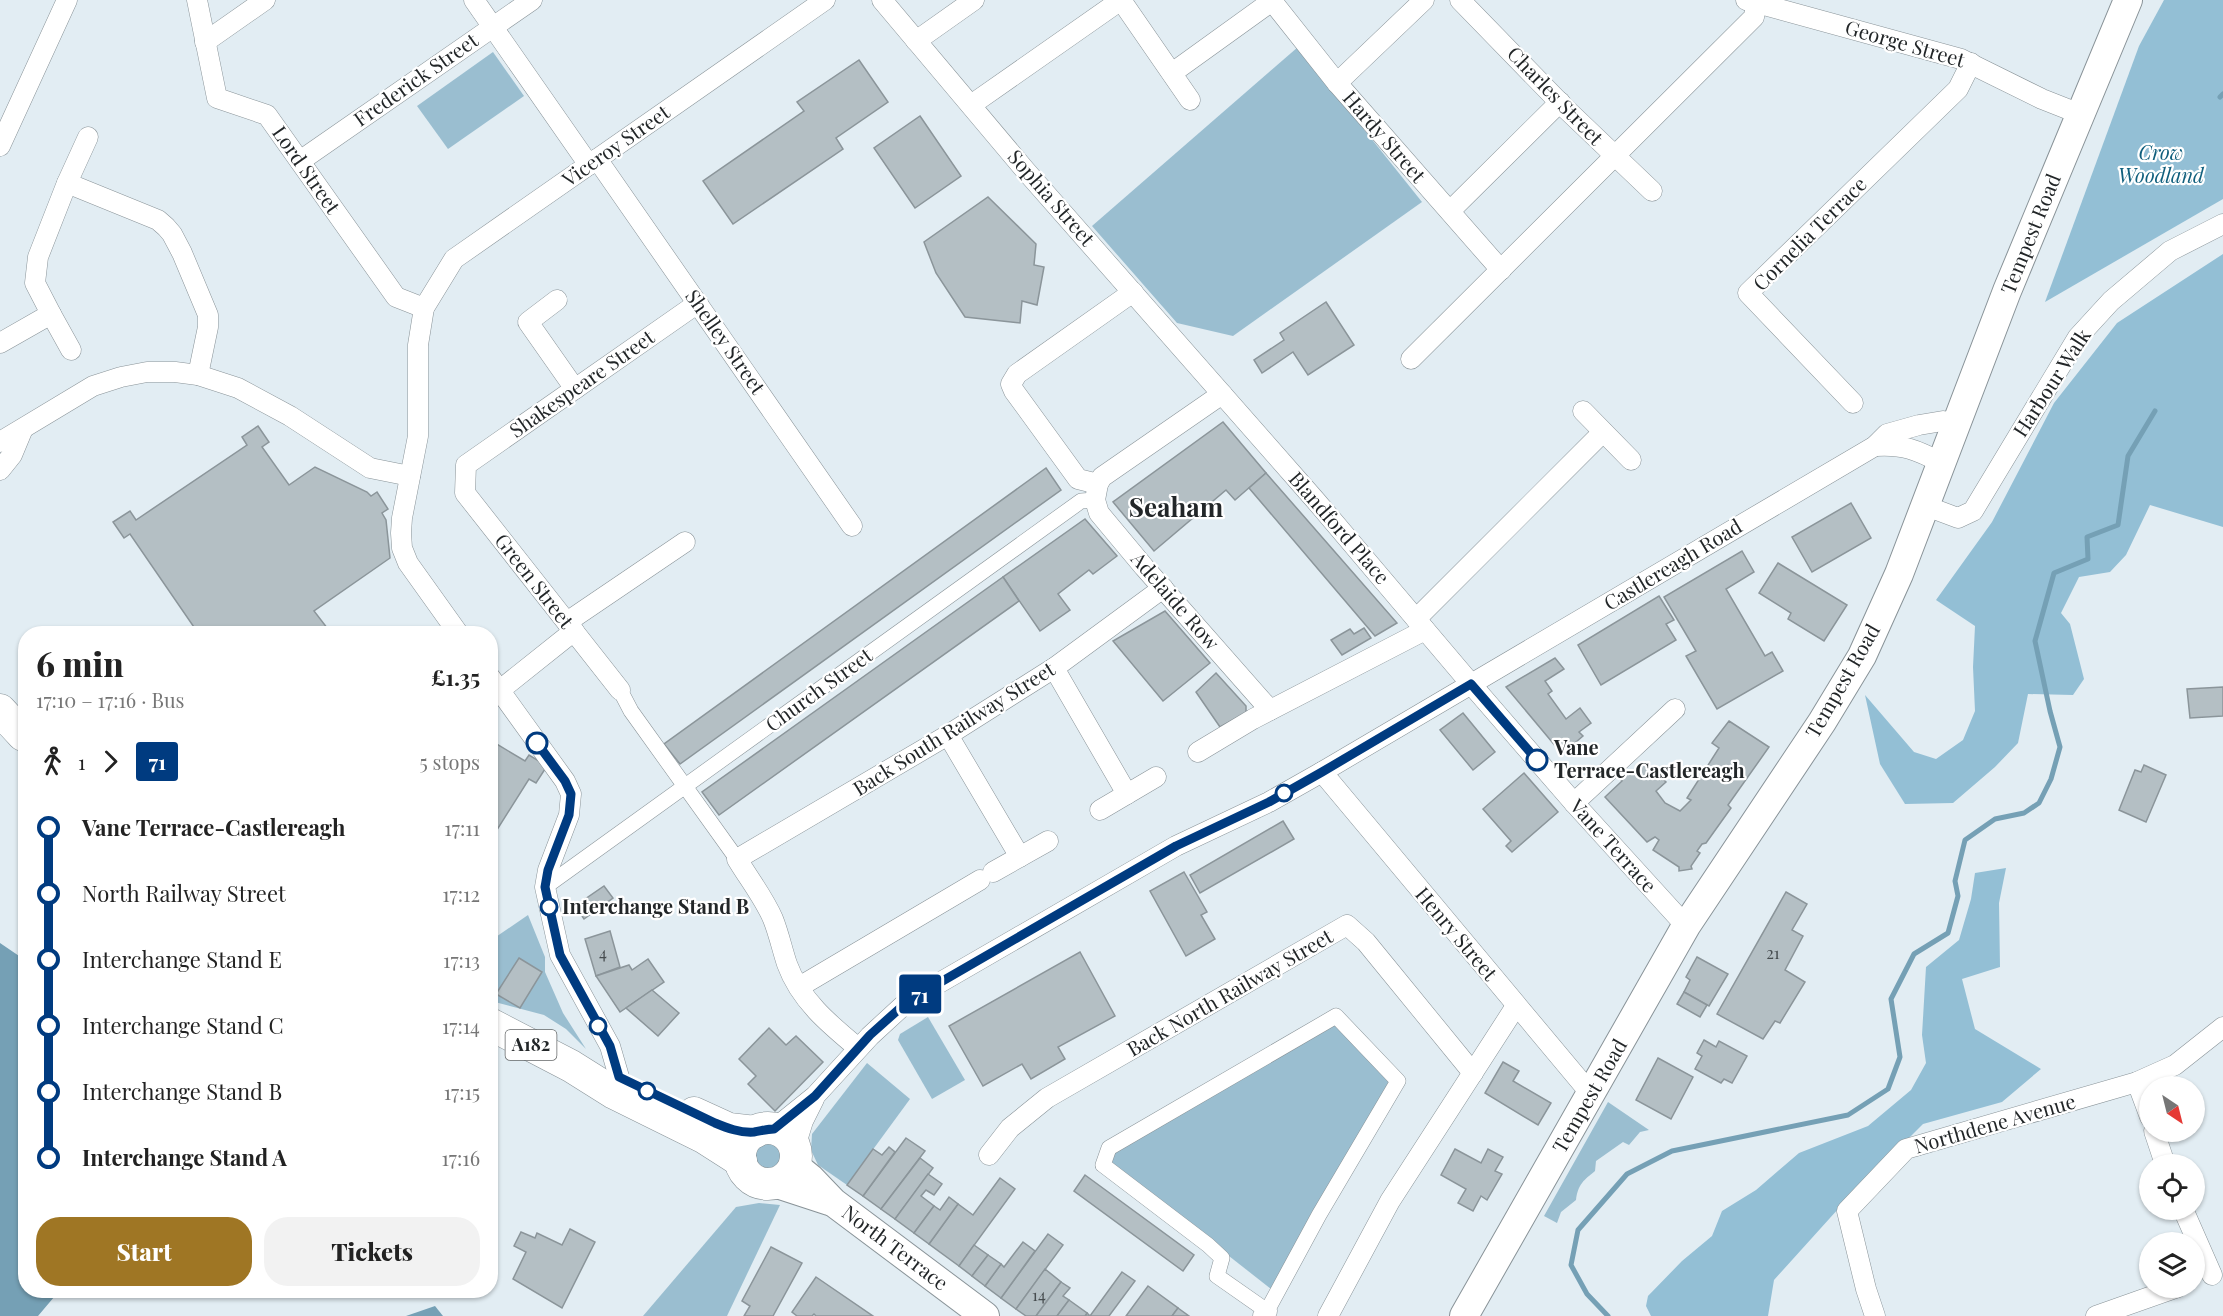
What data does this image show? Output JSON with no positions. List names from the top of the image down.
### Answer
{
  "streets": {
    "main road": ["Tempest Road", "A182", "North Terrace"],
    "street": [
      "George Street",
      "Frederick Street",
      "Charles Street",
      "Hardy Street",
      "Viceroy Street",
      "Lord Street",
      "Sophia Street",
      "Cornelia Terrace",
      "Shelley Street",
      "Harbour Walk",
      "Shakespeare Street",
      "Blandford Place",
      "Castlereagh Road",
      "Green Street",
      "Adelaide Row",
      "Church Street",
      "Back South Railway Street",
      "Vane Terrace",
      "Henry Street",
      "Back North Railway Street",
      "Northdene Avenue"
    ]
  },
  "crossings": [
    ["George Street", "Cornelia Terrace"],
    ["George Street", "Tempest Road"],
    ["Frederick Street", "Lord Street"],
    ["Frederick Street", "Shelley Street"],
    ["Viceroy Street", "Lord Street"],
    ["Viceroy Street", "Shelley Street"],
    ["Sophia Street", "Blandford Place"],
    ["Sophia Street", "Church Street"],
    ["Tempest Road", "Harbour Walk"],
    ["Tempest Road", "Castlereagh Road"],
    ["Tempest Road", "Vane Terrace"],
    ["Tempest Road", "Henry Street"],
    ["Shelley Street", "Shakespeare Street"],
    ["Shakespeare Street", "Green Street"],
    ["Blandford Place", "Church Street"],
    ["Blandford Place", "Vane Terrace"],
    ["Castlereagh Road", "Vane Terrace"],
    ["Castlereagh Road", "Henry Street"],
    ["Adelaide Row", "Church Street"],
    ["Adelaide Row", "Back South Railway Street"],
    ["A182", "North Terrace"]
  ],
  "districts": ["Seaham"],
  "parks": ["Crow Woodland"],
  "places": ["Vane Terrace-Castlereagh", "Interchange Stand B"],
  "lines": ["bus line 71"],
  "house_numbers": ["4", "21", "14"],
  "north": "bottom right",
  "page": {
    "on_map": "71",
    "heading": ["6 min", "17:10 – 17:16 · Bus", "£1.35"],
    "legs": ["1", "71", "5 stops"],
    "list": [
      {
        "name": "Vane Terrace-Castlereagh",
        "value": "17:11"
      },
      {
        "name": "North Railway Street",
        "value": "17:12"
      },
      {
        "name": "Interchange Stand E",
        "value": "17:13"
      },
      {
        "name": "Interchange Stand C",
        "value": "17:14"
      },
      {
        "name": "Interchange Stand B",
        "value": "17:15"
      },
      {
        "name": "Interchange Stand A",
        "value": "17:16"
      }
    ],
    "buttons": ["Start", "Tickets"]
  }
}
